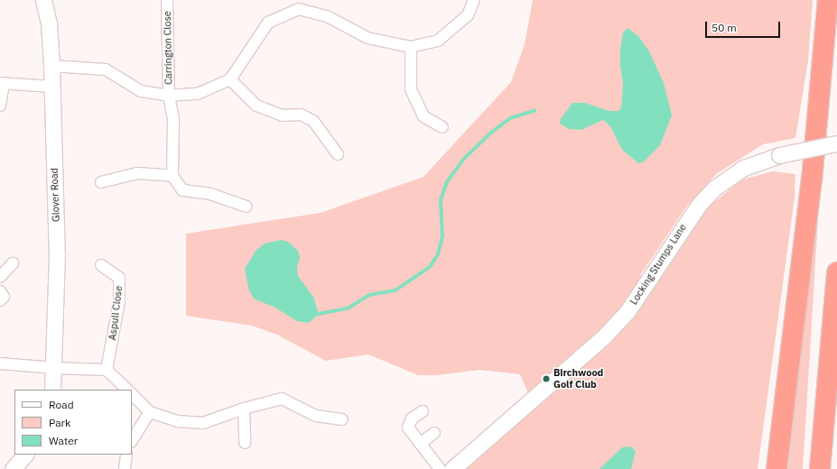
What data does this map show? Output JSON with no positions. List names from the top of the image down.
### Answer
{
  "streets": {
    "street": [
      "Carrington Close",
      "Glover Road",
      "Locking Stumps Lane",
      "Aspull Close"
    ]
  },
  "crossings": [
    ["Carrington Close", "Glover Road"]
  ],
  "places": ["Birchwood Golf Club"],
  "legend": ["Road", "Park", "Water"],
  "scale_bar": "50 m"
}
